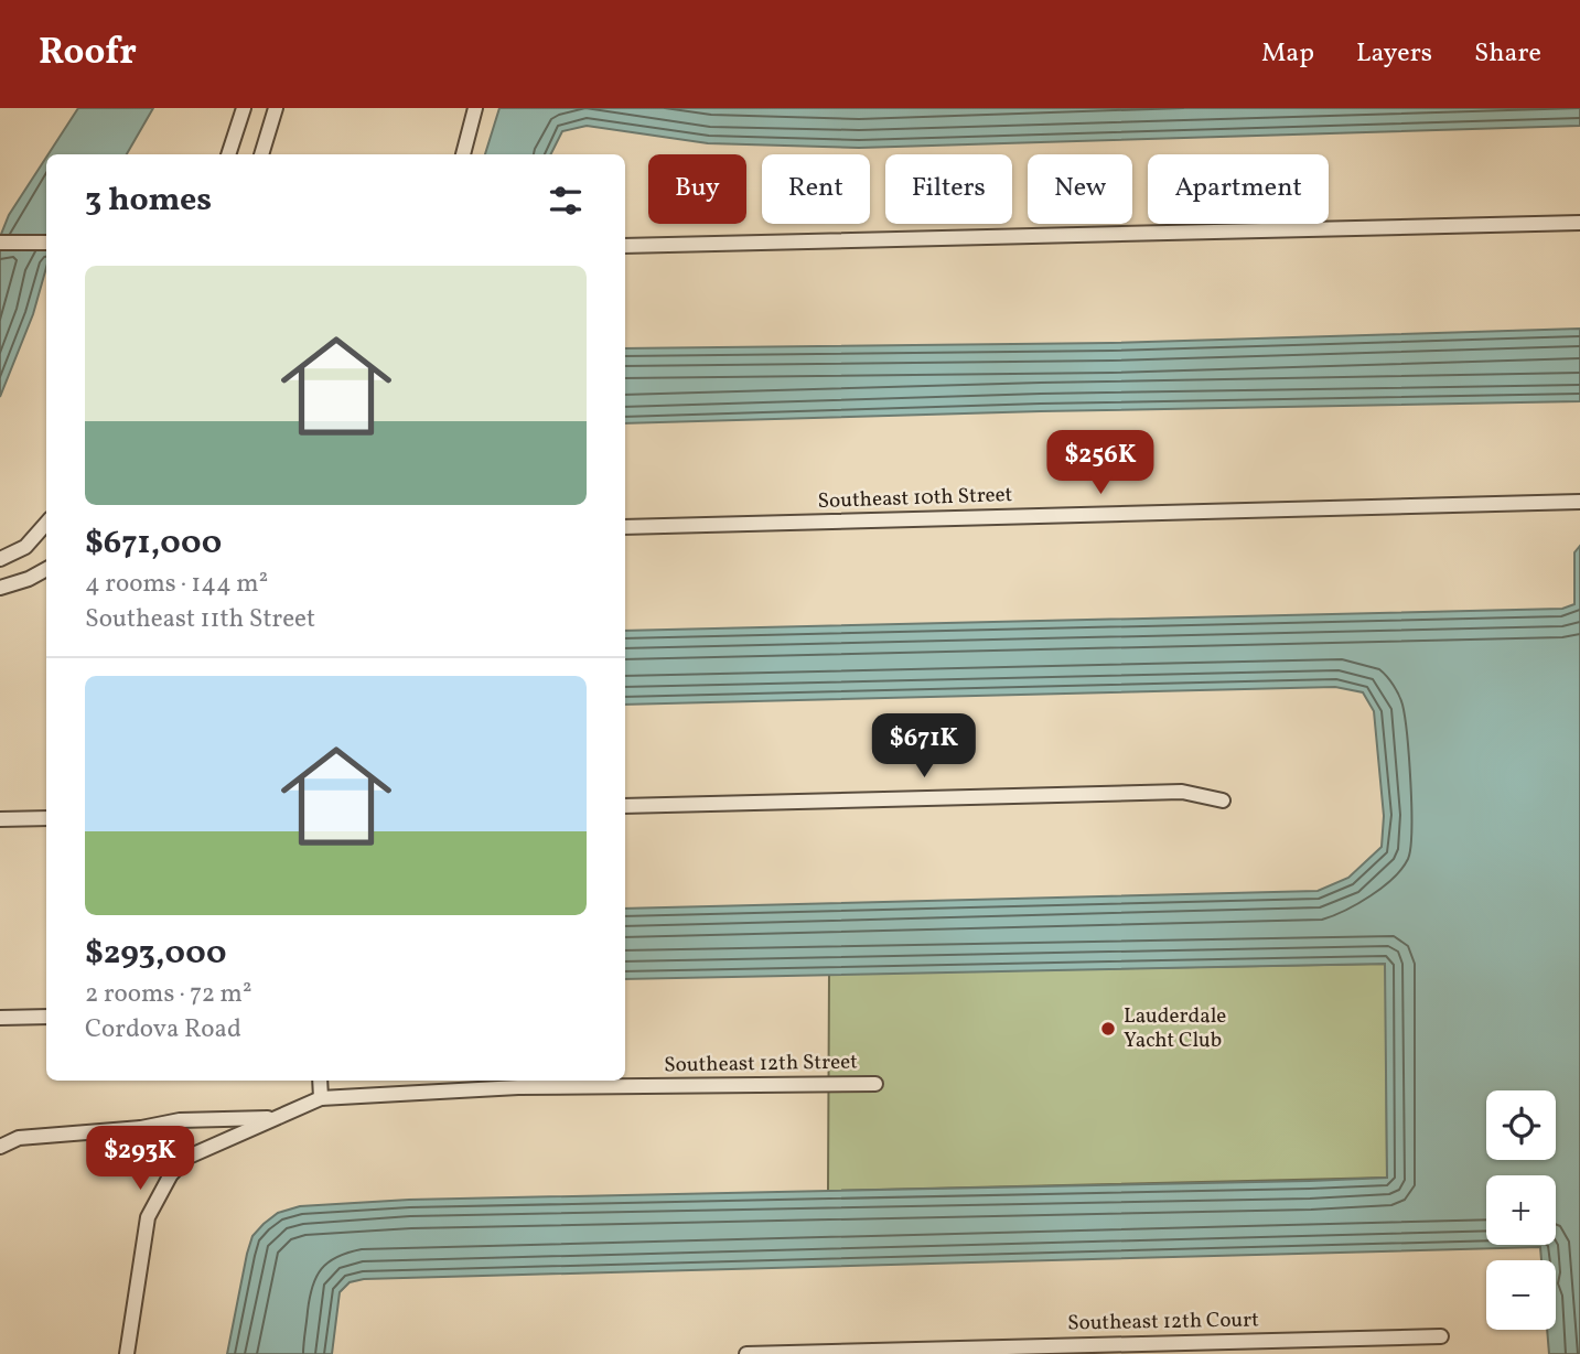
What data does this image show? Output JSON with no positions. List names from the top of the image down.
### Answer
{
  "streets": {
    "street": ["Southeast 10th Street", "Southeast 12th Street", "Southeast 12th Court"]
  },
  "places": ["Lauderdale Yacht Club"],
  "page": {
    "header": "Roofr",
    "nav": ["Map", "Layers", "Share"],
    "chip": [
      "Buy",
      "Rent",
      "Filters",
      "New",
      "Apartment"
    ],
    "heading": "3 homes",
    "list": [
      {
        "name": "$671,000",
        "note": "4 rooms · 144 m² · Southeast 11th Street"
      },
      {
        "name": "$293,000",
        "note": "2 rooms · 72 m² · Cordova Road"
      }
    ],
    "price": ["$256K", "$671K", "$293K"],
    "map_buttons": ["+", "−"]
  }
}
